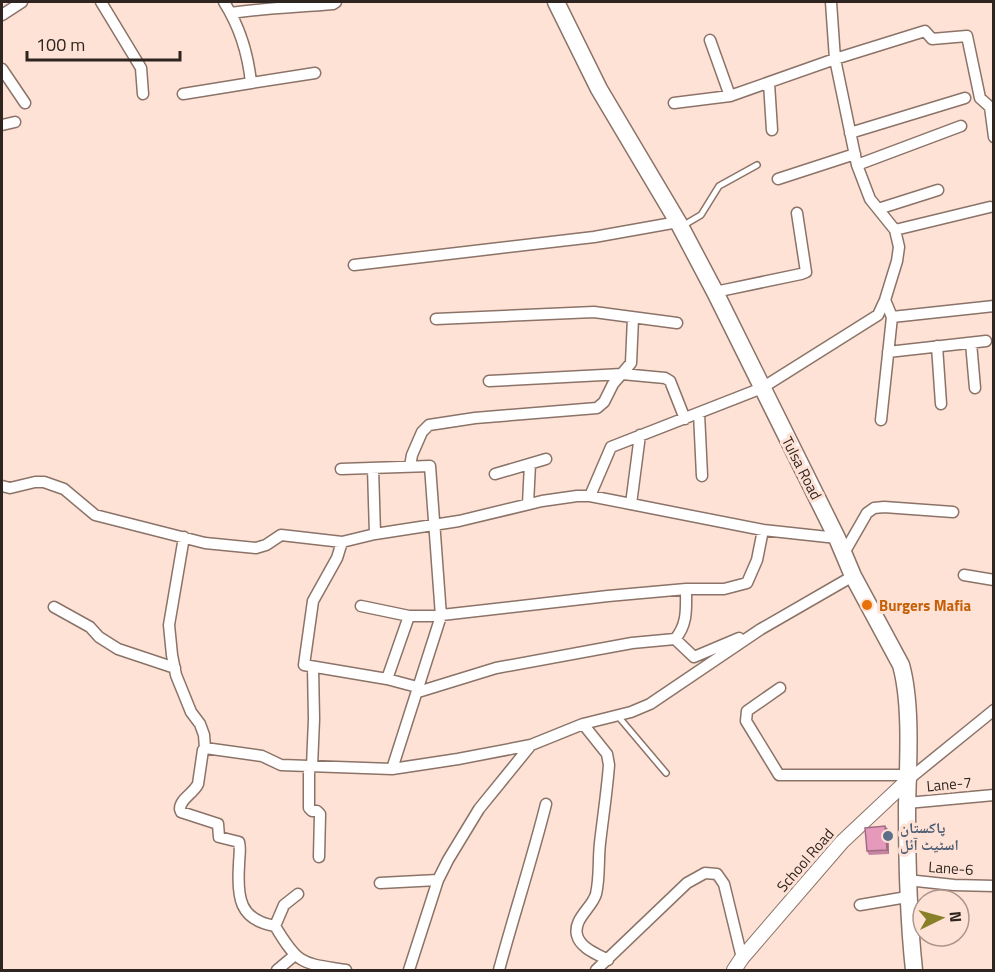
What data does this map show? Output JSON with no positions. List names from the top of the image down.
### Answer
{
  "streets": {
    "main road": ["Tulsa Road"],
    "street": ["Lane-7", "School Road", "Lane-6"]
  },
  "crossings": [
    ["Tulsa Road", "Lane-7"],
    ["Tulsa Road", "School Road"],
    ["Tulsa Road", "Lane-6"]
  ],
  "places": ["Burgers Mafia", "پاکستان اسٹیٹ آئل"],
  "scale_bar": "100 m",
  "north": "right"
}
